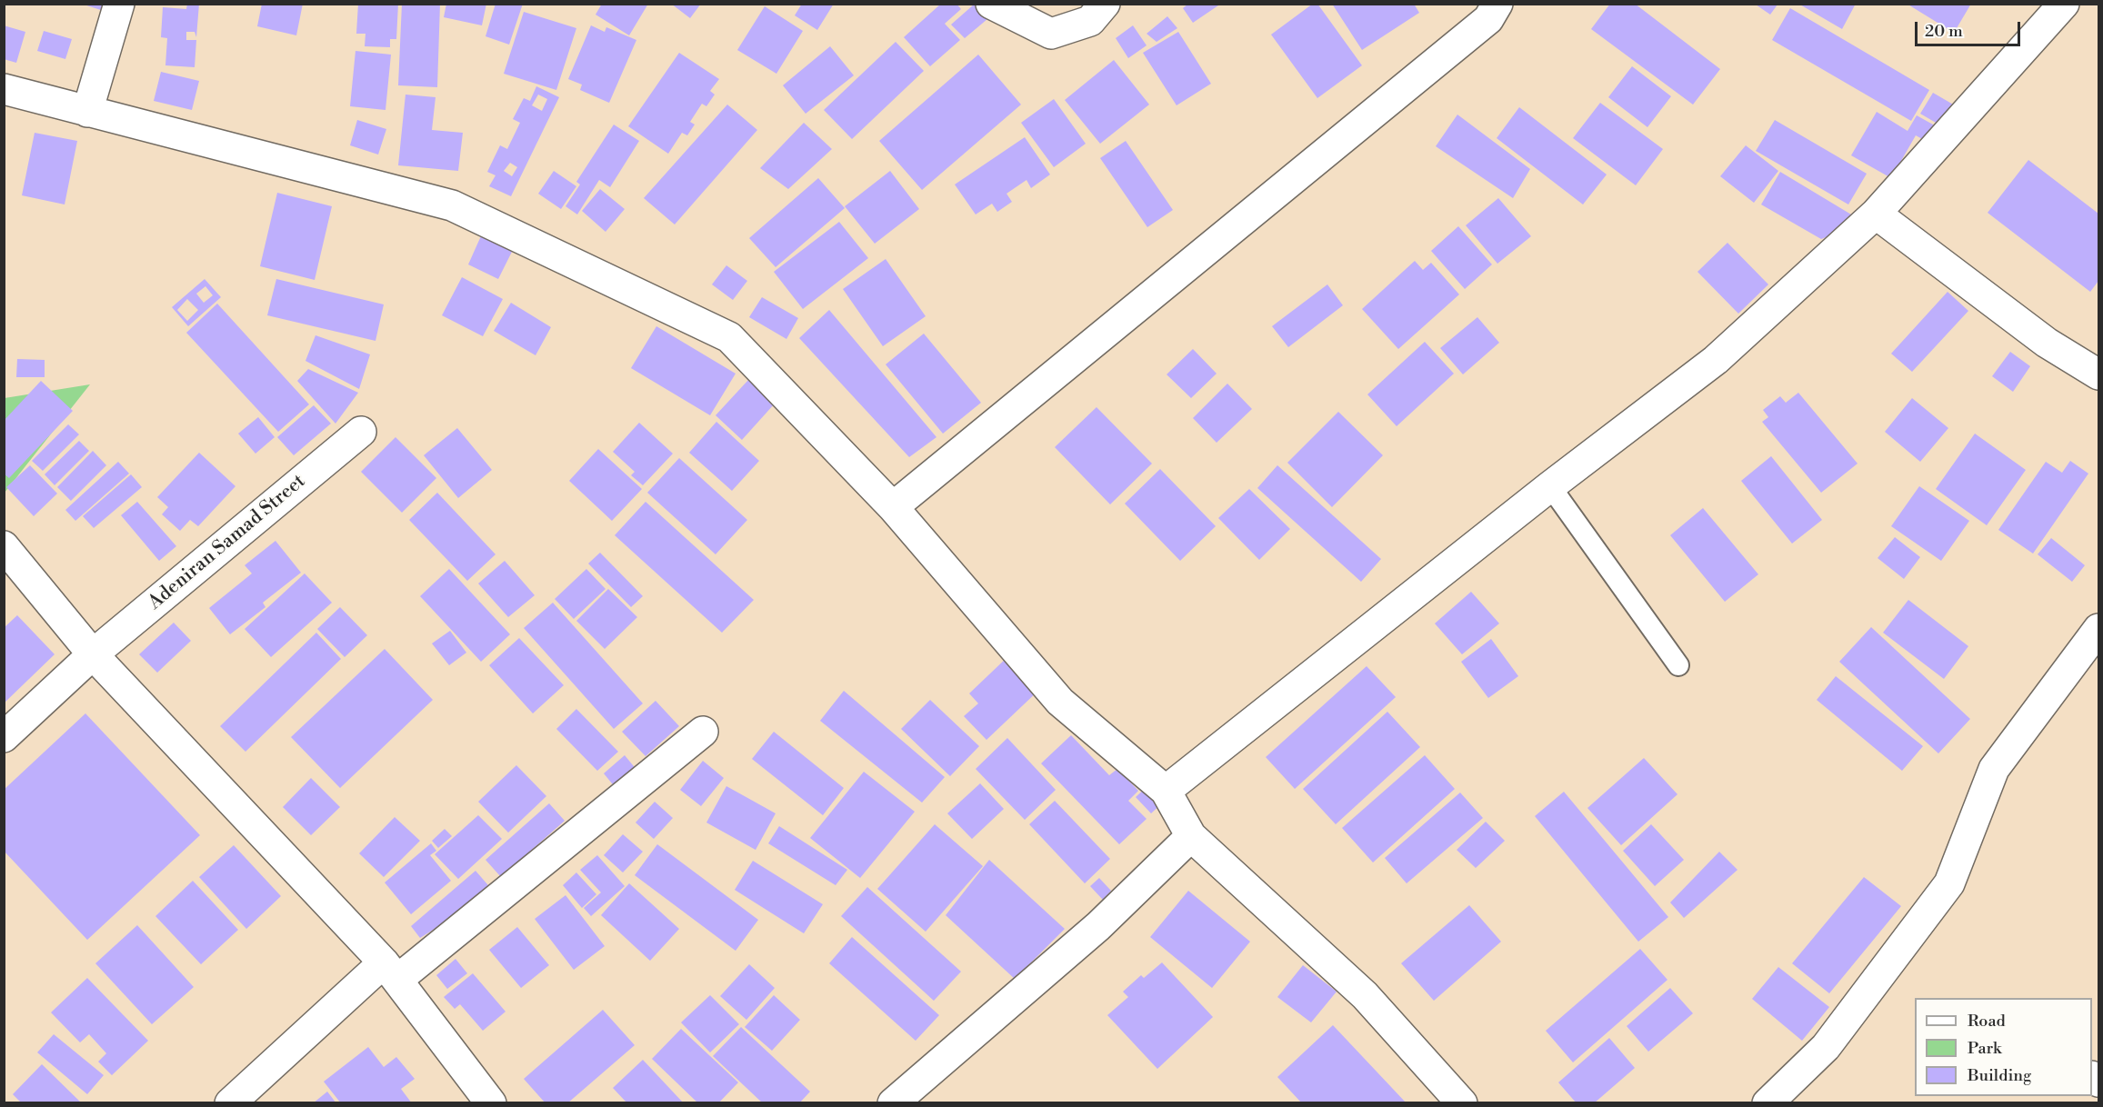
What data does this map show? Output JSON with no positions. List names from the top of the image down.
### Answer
{
  "streets": {
    "street": ["Adeniran Samad Street"]
  },
  "legend": ["Road", "Park", "Building"],
  "scale_bar": "20 m"
}
